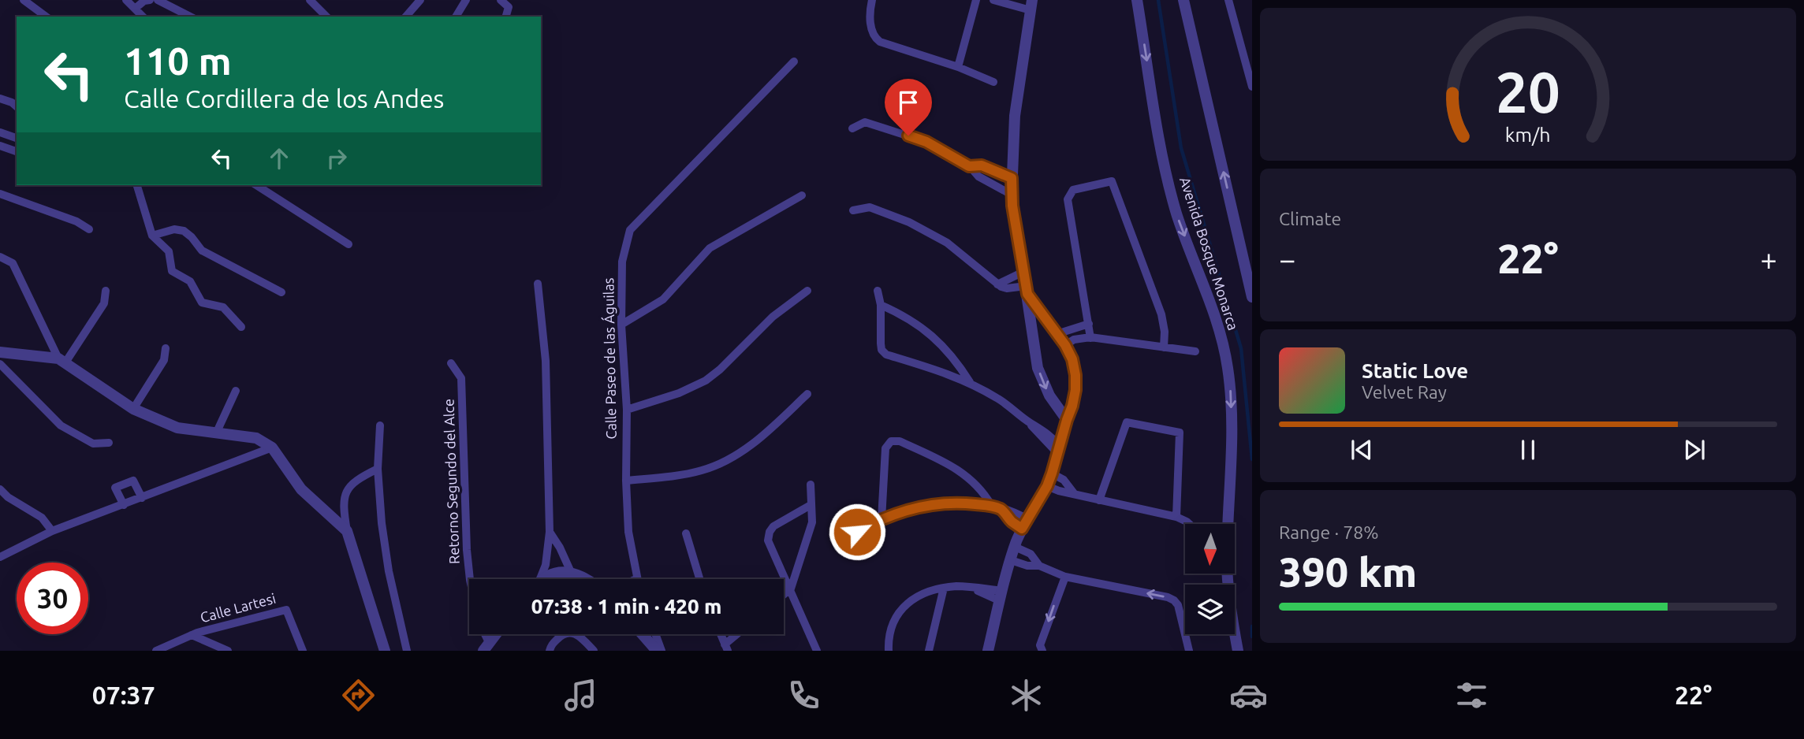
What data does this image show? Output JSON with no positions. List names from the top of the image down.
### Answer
{
  "streets": {
    "street": [
      "Avenida Bosque Monarca",
      "Calle Paseo de las Águilas",
      "Retorno Segundo del Alce",
      "Calle Lartesi"
    ]
  },
  "north": "bottom",
  "page": {
    "turn": ["110 m", "Calle Cordillera de los Andes"],
    "tile": [
      "Climate",
      ["Range · 78%", "390 km"]
    ],
    "heat": ["−", "22°", "+"],
    "song": ["Static Love", "Velvet Ray"],
    "limit": "30",
    "trip": "07:38 · 1 min · 420 m",
    "tabs": ["07:37", "22°"],
    "gauge": ["20", "km/h"]
  }
}
